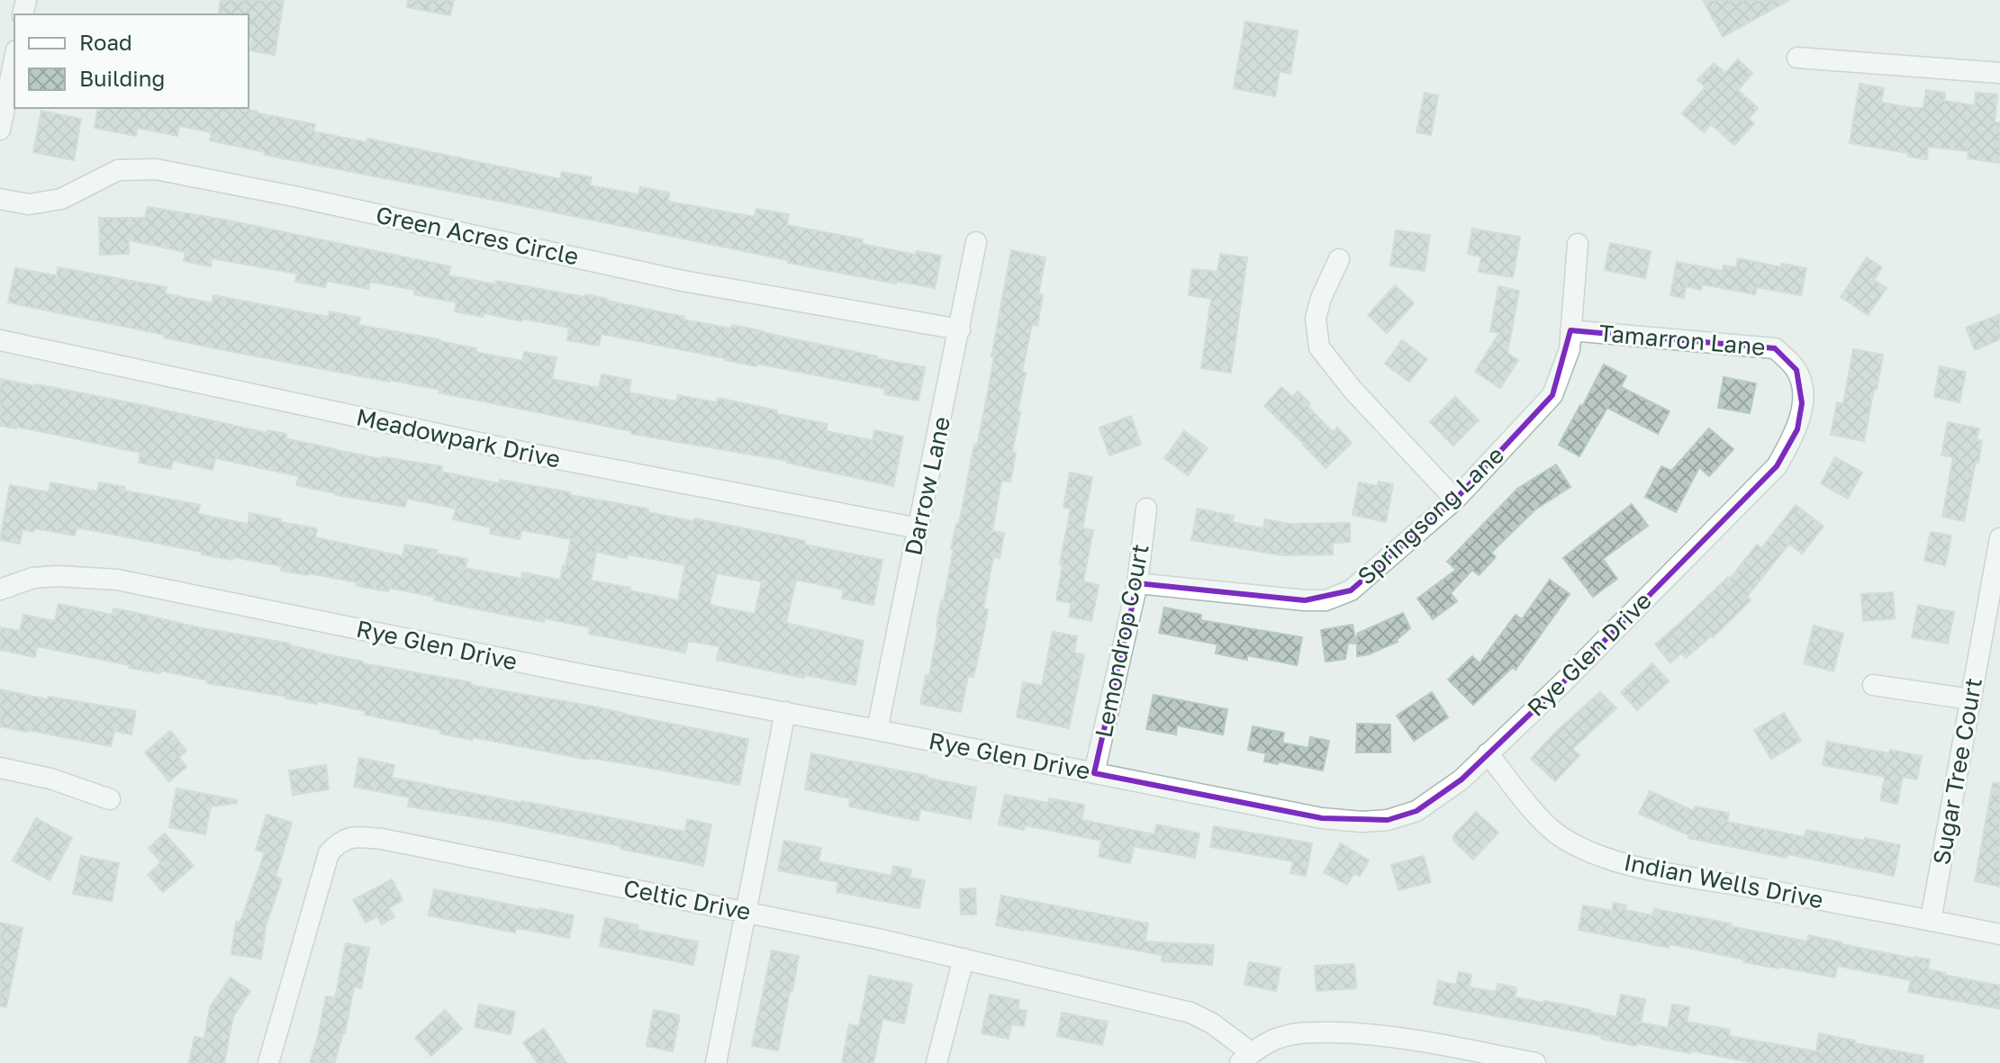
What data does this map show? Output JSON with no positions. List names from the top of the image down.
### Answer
{
  "streets": {
    "street": [
      "Green Acres Circle",
      "Tamarron Lane",
      "Meadowpark Drive",
      "Darrow Lane",
      "Springsong Lane",
      "Lemondrop Court",
      "Rye Glen Drive",
      "Sugar Tree Court",
      "Indian Wells Drive",
      "Celtic Drive"
    ]
  },
  "crossings": [
    ["Green Acres Circle", "Darrow Lane"],
    ["Tamarron Lane", "Springsong Lane"],
    ["Tamarron Lane", "Rye Glen Drive"],
    ["Meadowpark Drive", "Darrow Lane"],
    ["Darrow Lane", "Rye Glen Drive"],
    ["Springsong Lane", "Lemondrop Court"],
    ["Lemondrop Court", "Rye Glen Drive"],
    ["Rye Glen Drive", "Indian Wells Drive"],
    ["Sugar Tree Court", "Indian Wells Drive"]
  ],
  "legend": ["Road", "Building"]
}
